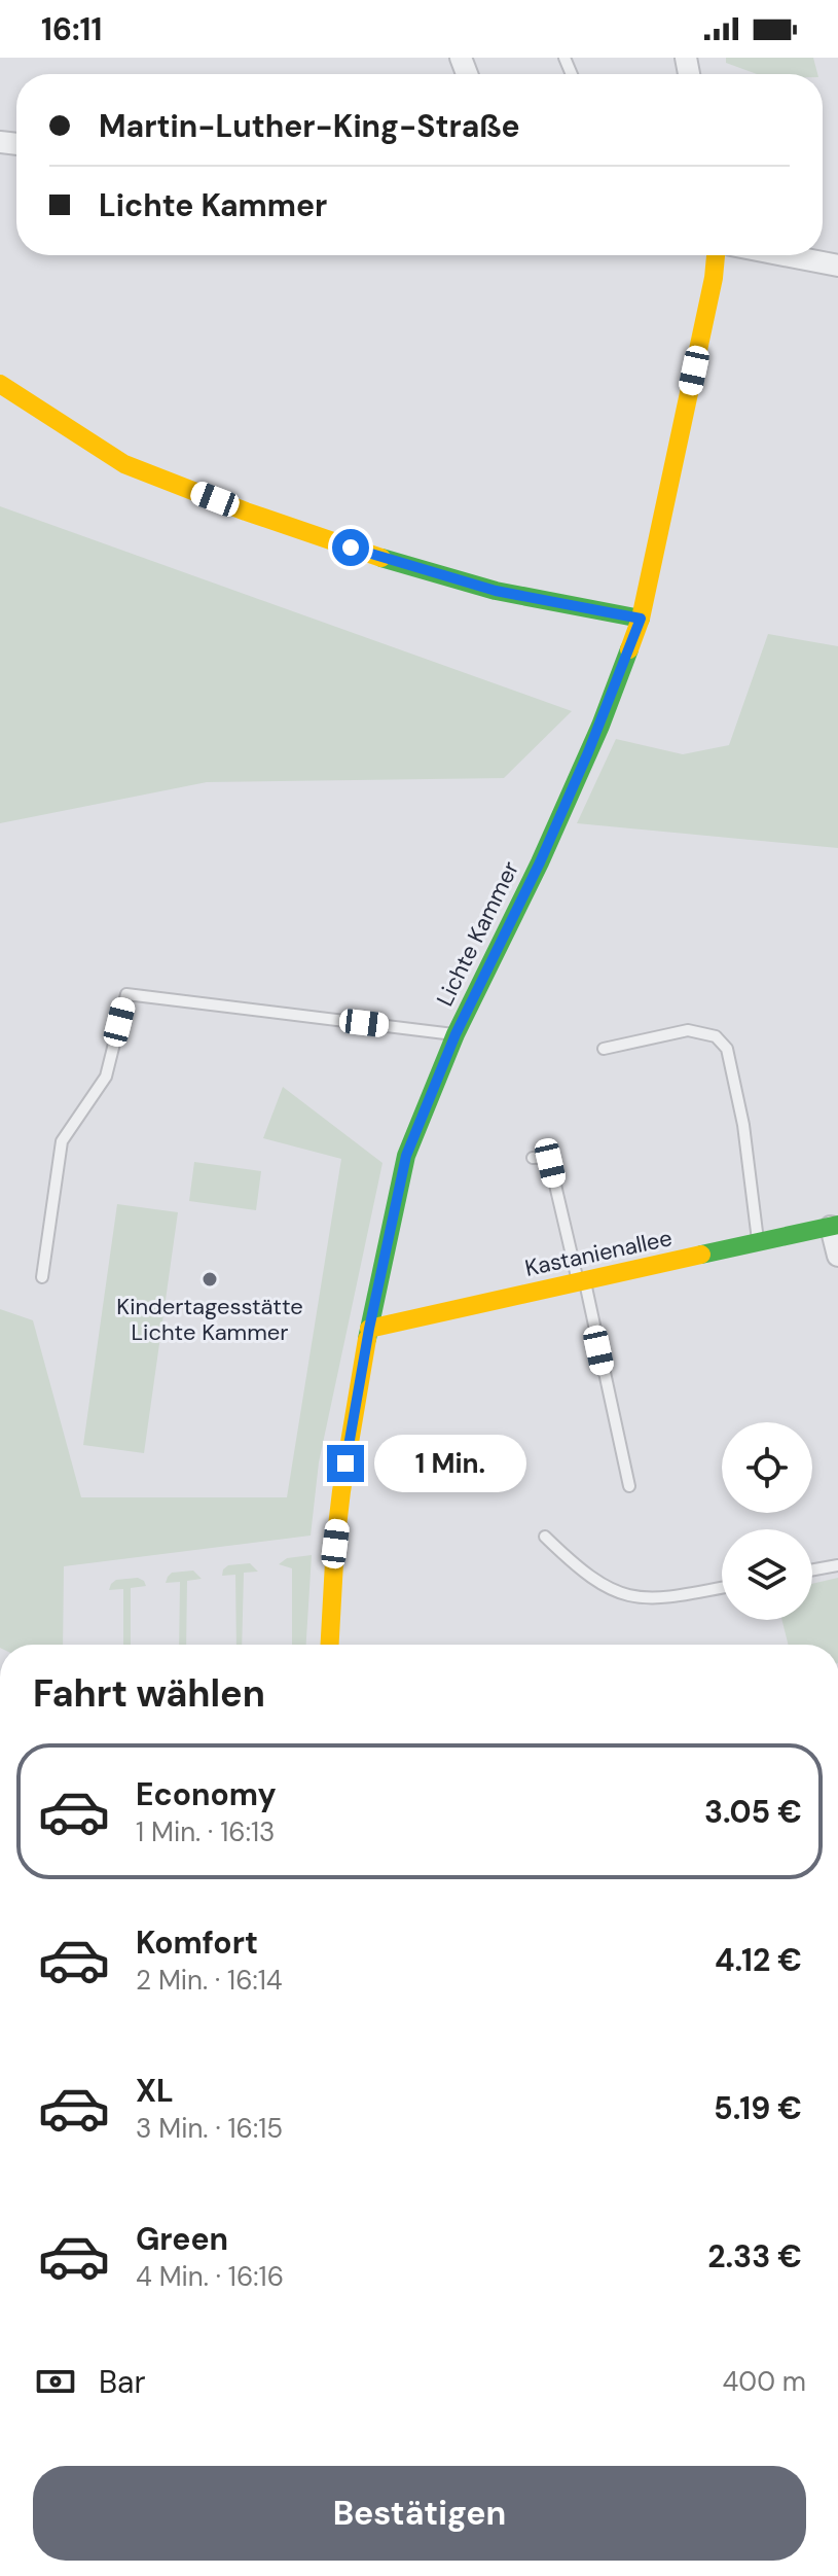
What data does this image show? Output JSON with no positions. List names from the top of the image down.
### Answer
{
  "streets": {
    "street": ["Lichte Kammer", "Kastanienallee"]
  },
  "crossings": [
    ["Lichte Kammer", "Kastanienallee"]
  ],
  "places": ["Kindertagesstätte Lichte Kammer"],
  "page": {
    "status": "16:11",
    "banner": ["Martin-Luther-King-Straße", "Lichte Kammer"],
    "bubble": "1 Min.",
    "heading": "Fahrt wählen",
    "list": [
      {
        "name": "Economy",
        "note": "1 Min. · 16:13",
        "value": "3.05 €"
      },
      {
        "name": "Komfort",
        "note": "2 Min. · 16:14",
        "value": "4.12 €"
      },
      {
        "name": "XL",
        "note": "3 Min. · 16:15",
        "value": "5.19 €"
      },
      {
        "name": "Green",
        "note": "4 Min. · 16:16",
        "value": "2.33 €"
      }
    ],
    "pay": ["Bar", "400 m"],
    "buttons": "Bestätigen"
  }
}
